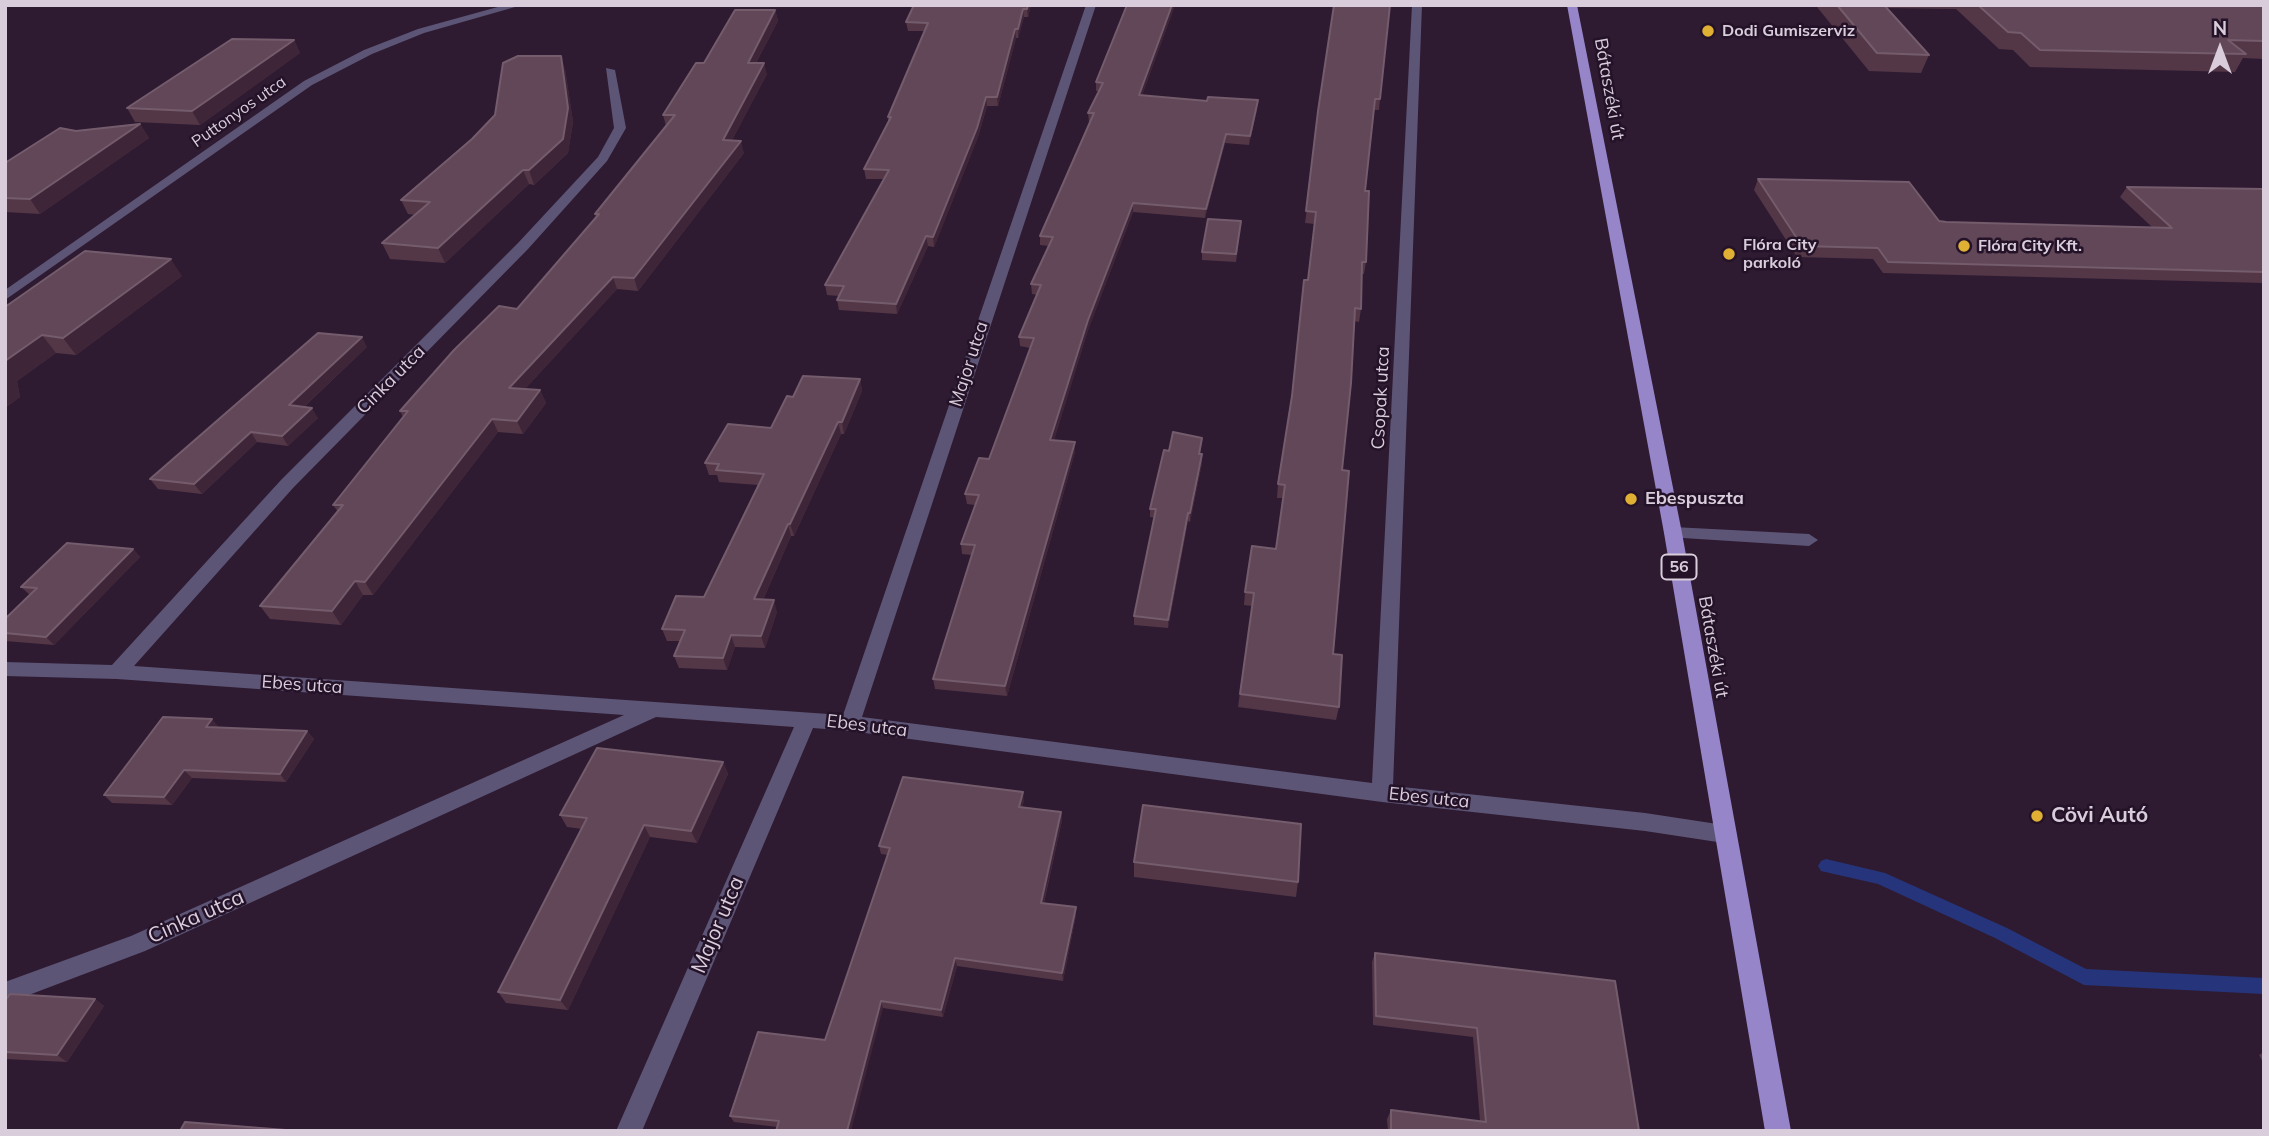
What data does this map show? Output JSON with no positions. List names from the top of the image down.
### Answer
{
  "streets": {
    "main road": ["Bátaszéki út", "56"],
    "street": [
      "Puttonyos utca",
      "Major utca",
      "Cinka utca",
      "Csopak utca",
      "Ebes utca"
    ]
  },
  "crossings": [
    ["Bátaszéki út", "Ebes utca"],
    ["Major utca", "Ebes utca"],
    ["Cinka utca", "Ebes utca"],
    ["Csopak utca", "Ebes utca"]
  ],
  "places": [
    "Dodi Gumiszerviz",
    "Flóra City Kft.",
    "Flóra City parkoló",
    "Ebespuszta",
    "Cövi Autó"
  ],
  "north": "top"
}
